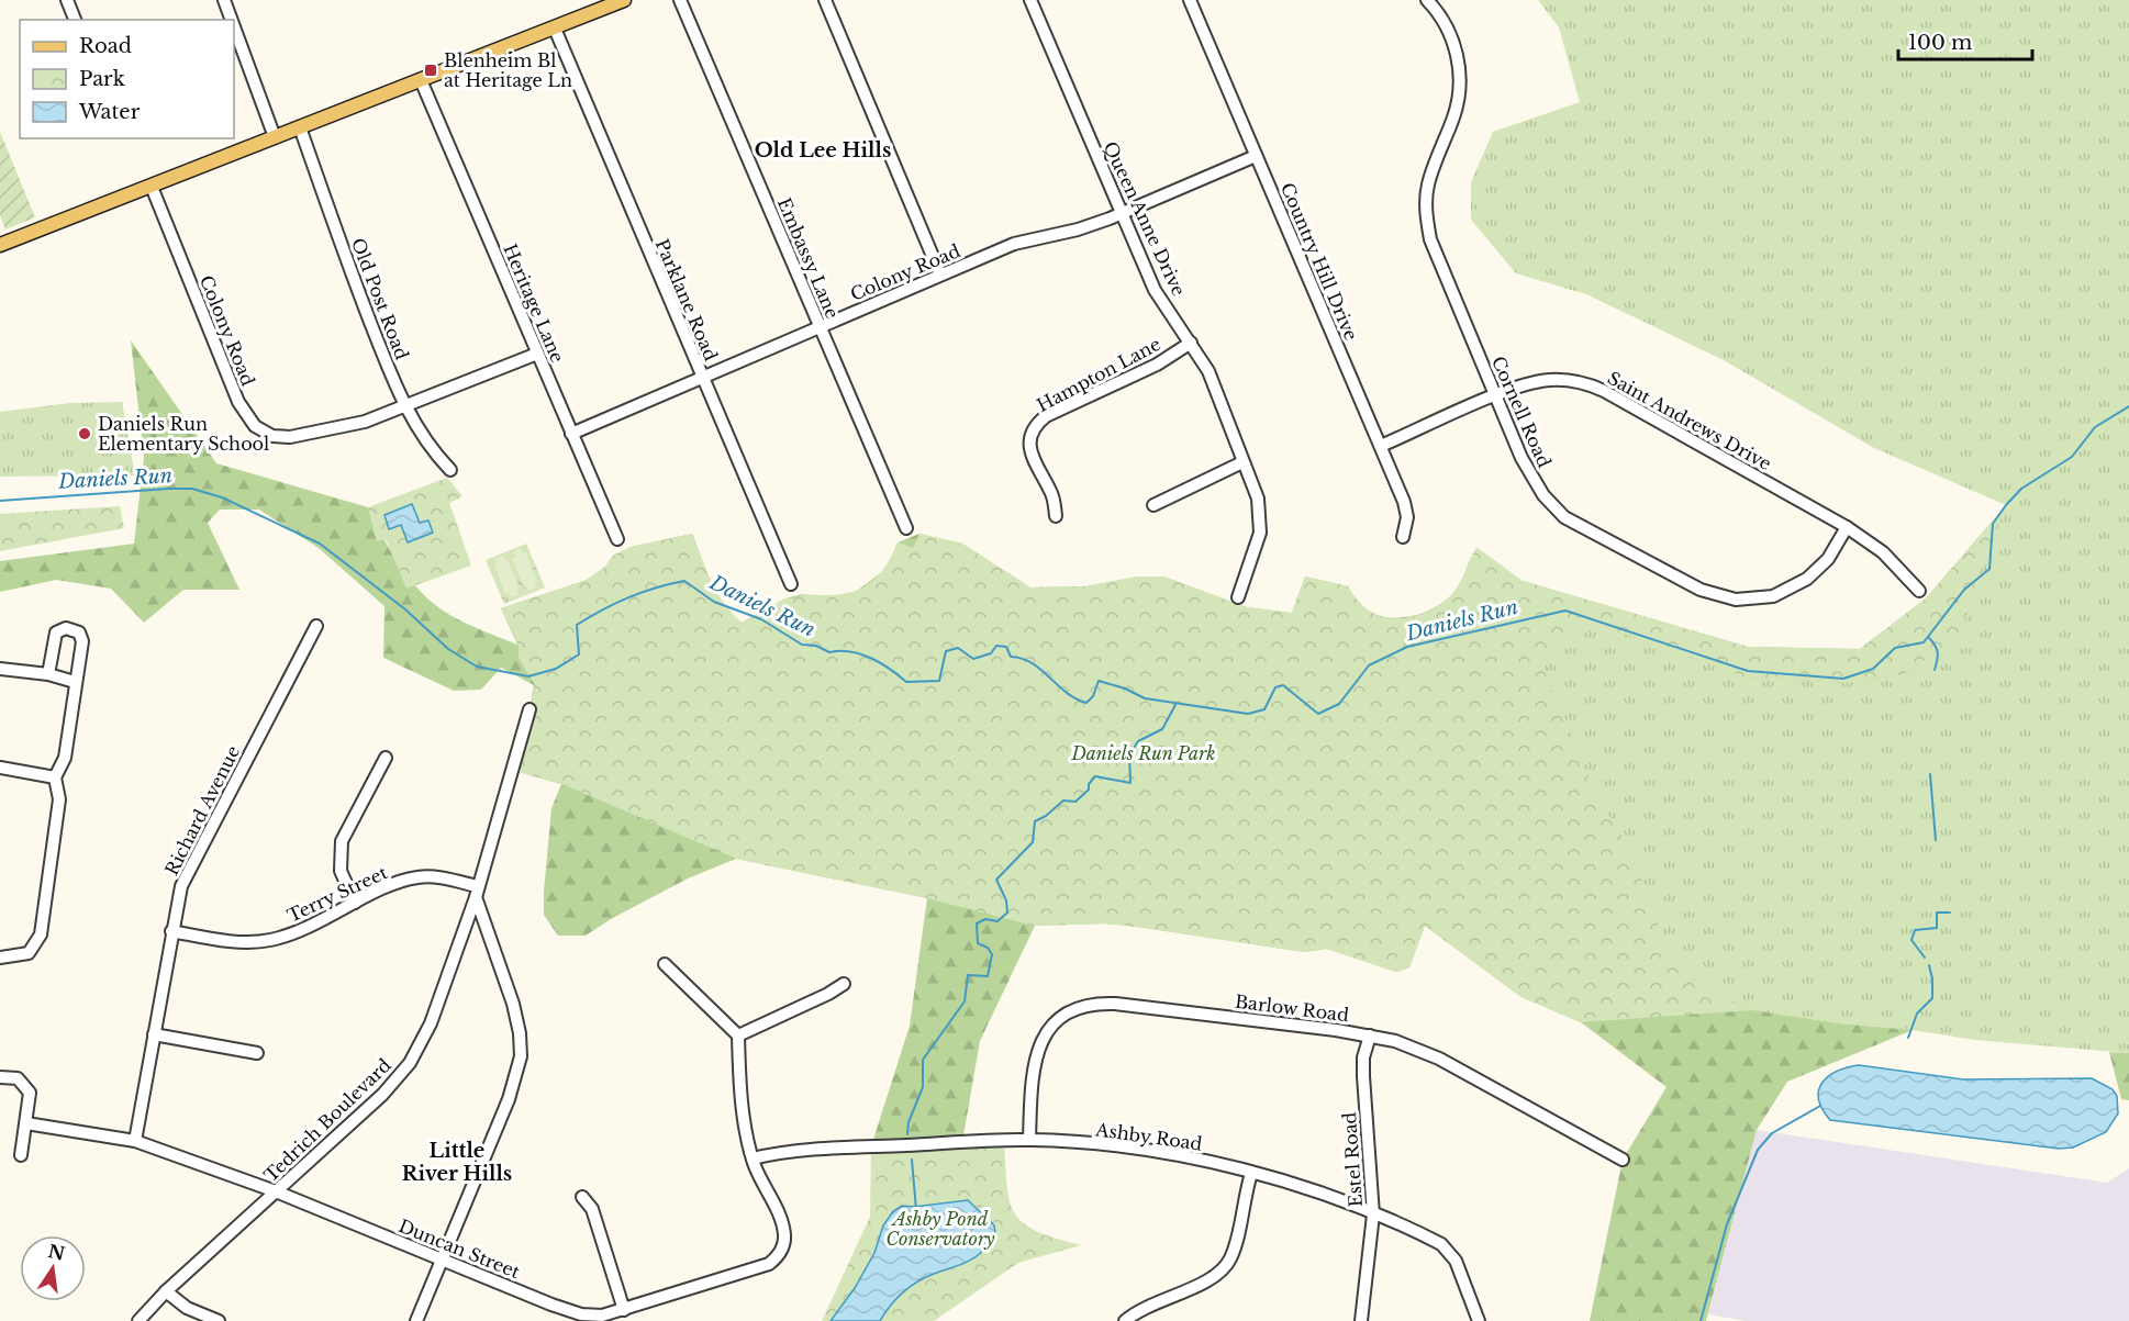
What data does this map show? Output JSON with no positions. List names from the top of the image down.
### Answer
{
  "streets": {
    "street": [
      "Queen Anne Drive",
      "Embassy Lane",
      "Country Hill Drive",
      "Colony Road",
      "Old Post Road",
      "Parklane Road",
      "Heritage Lane",
      "Hampton Lane",
      "Cornell Road",
      "Saint Andrews Drive",
      "Richard Avenue",
      "Terry Street",
      "Barlow Road",
      "Tedrich Boulevard",
      "Ashby Road",
      "Estel Road",
      "Duncan Street"
    ]
  },
  "crossings": [
    ["Queen Anne Drive", "Colony Road"],
    ["Queen Anne Drive", "Hampton Lane"],
    ["Embassy Lane", "Colony Road"],
    ["Country Hill Drive", "Colony Road"],
    ["Country Hill Drive", "Saint Andrews Drive"],
    ["Colony Road", "Old Post Road"],
    ["Colony Road", "Parklane Road"],
    ["Colony Road", "Heritage Lane"],
    ["Cornell Road", "Saint Andrews Drive"],
    ["Richard Avenue", "Terry Street"],
    ["Richard Avenue", "Duncan Street"],
    ["Terry Street", "Tedrich Boulevard"],
    ["Barlow Road", "Ashby Road"],
    ["Barlow Road", "Estel Road"],
    ["Tedrich Boulevard", "Duncan Street"],
    ["Ashby Road", "Estel Road"],
    ["Ashby Road", "Duncan Street"]
  ],
  "districts": ["Old Lee Hills", "Little River Hills"],
  "water": ["Daniels Run"],
  "parks": ["Daniels Run Park", "Ashby Pond Conservatory"],
  "places": {
    "transit": ["Blenheim Bl at Heritage Ln"],
    "other": ["Daniels Run Elementary School"]
  },
  "legend": ["Road", "Park", "Water"],
  "scale_bar": "100 m",
  "north": "top"
}
